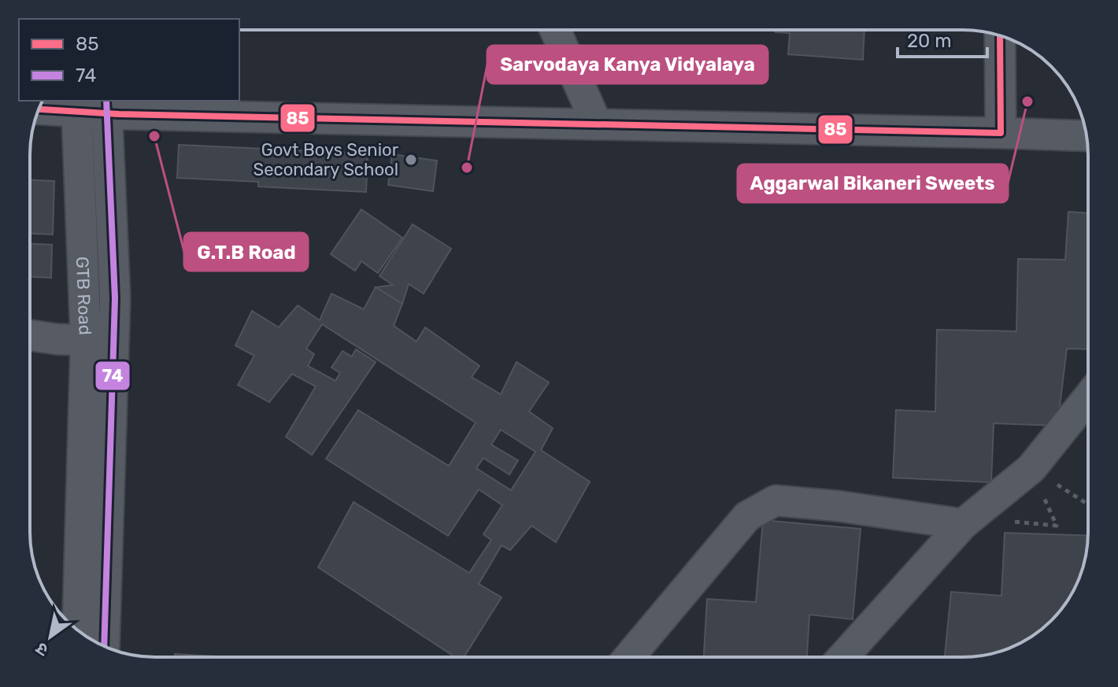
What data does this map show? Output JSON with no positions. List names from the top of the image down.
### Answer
{
  "streets": {
    "street": ["GTB Road"]
  },
  "places": [
    "Aggarwal Bikaneri Sweets",
    "G.T.B Road",
    "Govt Boys Senior Secondary School",
    "Sarvodaya Kanya Vidyalaya"
  ],
  "lines": ["transit line 85", "transit line 74"],
  "legend": ["85", "74"],
  "scale_bar": "20 m",
  "north": "bottom left"
}
